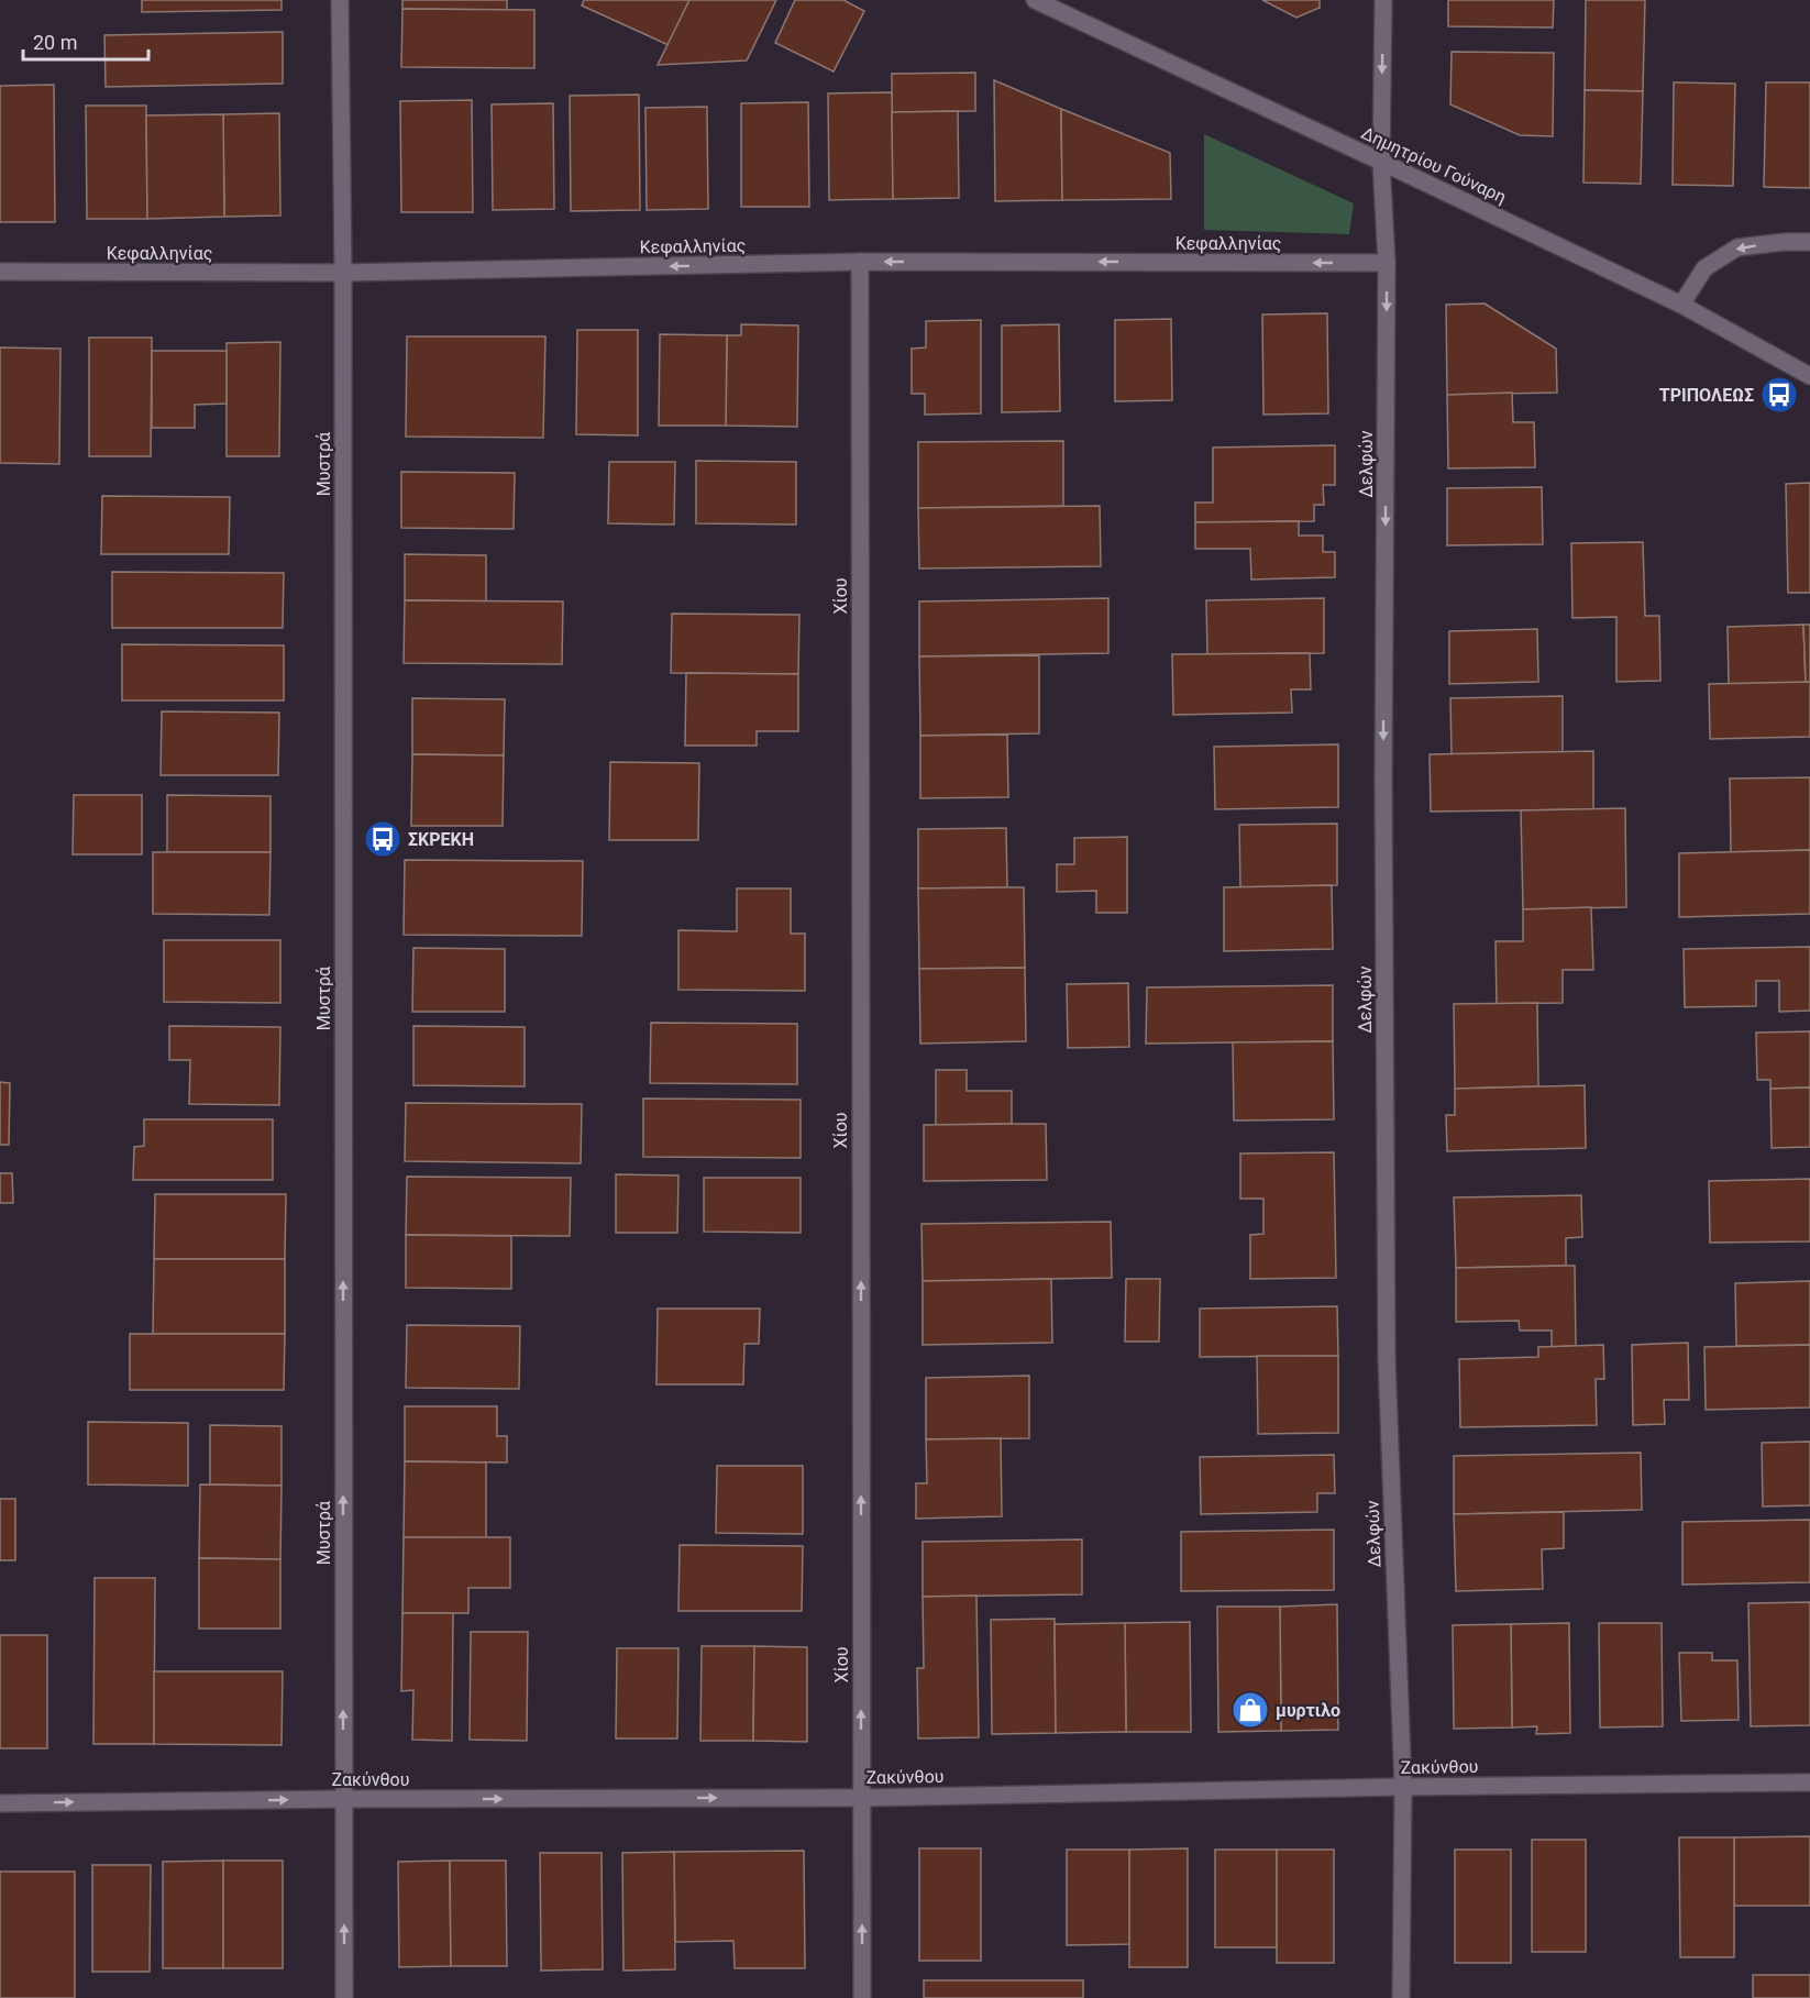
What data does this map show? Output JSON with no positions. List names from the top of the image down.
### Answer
{
  "streets": {
    "street": [
      "Δημητρίου Γούναρη",
      "Κεφαλληνίας",
      "Μυστρά",
      "Δελφών",
      "Χίου",
      "Ζακύνθου"
    ]
  },
  "crossings": [
    ["Δημητρίου Γούναρη", "Δελφών"],
    ["Κεφαλληνίας", "Μυστρά"],
    ["Κεφαλληνίας", "Δελφών"],
    ["Κεφαλληνίας", "Χίου"],
    ["Μυστρά", "Ζακύνθου"],
    ["Δελφών", "Ζακύνθου"],
    ["Χίου", "Ζακύνθου"]
  ],
  "one_way": [
    "Κεφαλληνίας",
    "Μυστρά",
    "Δελφών",
    "Χίου",
    "Ζακύνθου"
  ],
  "places": {
    "bus stop": ["ΤΡΙΠΟΛΕΩΣ", "ΣΚΡΕΚΗ"],
    "shop": ["μυρτιλο"]
  },
  "scale_bar": "20 m"
}
